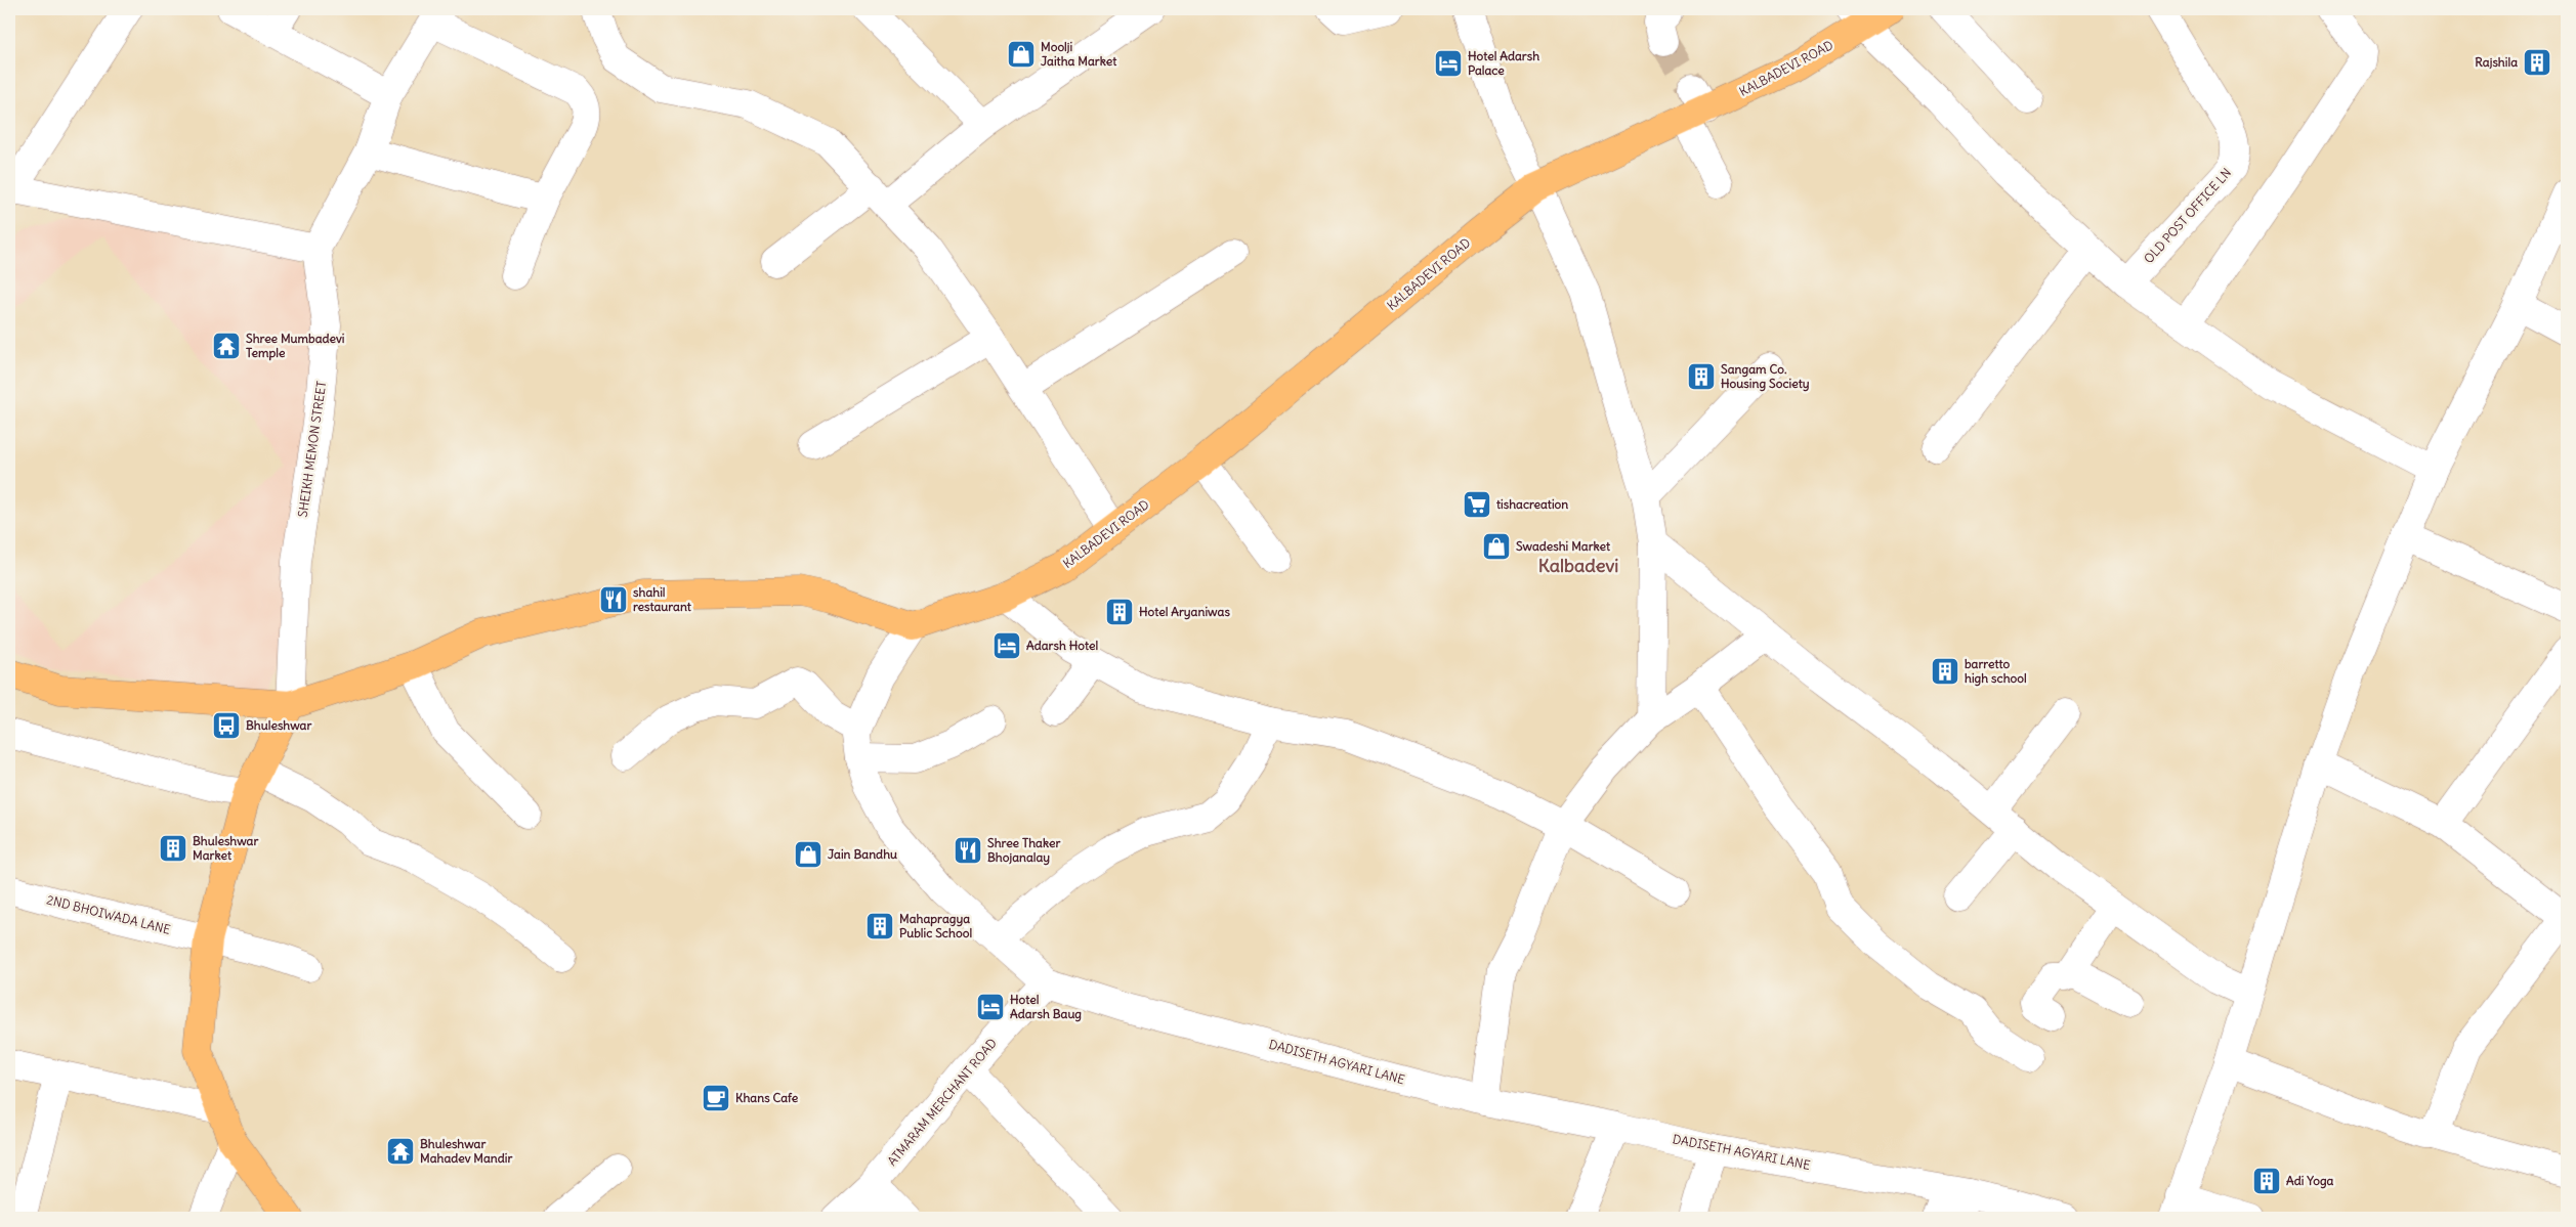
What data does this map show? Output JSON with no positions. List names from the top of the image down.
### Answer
{
  "streets": {
    "main road": ["KALBADEVI ROAD"],
    "street": [
      "OLD POST OFFICE LN",
      "SHEIKH MEMON STREET",
      "2ND BHOIWADA LANE",
      "DADISETH AGYARI LANE",
      "ATMARAM MERCHANT ROAD"
    ]
  },
  "crossings": [
    ["KALBADEVI ROAD", "DADISETH AGYARI LANE"],
    ["DADISETH AGYARI LANE", "ATMARAM MERCHANT ROAD"]
  ],
  "districts": ["Kalbadevi"],
  "places": {
    "shop": ["Moolji Jaitha Market", "Swadeshi Market", "Jain Bandhu"],
    "building": [
      "Rajshila",
      "Sangam Co. Housing Society",
      "Hotel Aryaniwas",
      "barretto high school",
      "Bhuleshwar Market",
      "Mahapragya Public School",
      "Adi Yoga"
    ],
    "hotel": ["Hotel Adarsh Palace", "Adarsh Hotel", "Hotel Adarsh Baug"],
    "temple": ["Shree Mumbadevi Temple", "Bhuleshwar Mahadev Mandir"],
    "supermarket": ["tishacreation"],
    "restaurant": ["shahil restaurant", "Shree Thaker Bhojanalay"],
    "bus stop": ["Bhuleshwar"],
    "cafe": ["Khans Cafe"]
  }
}
